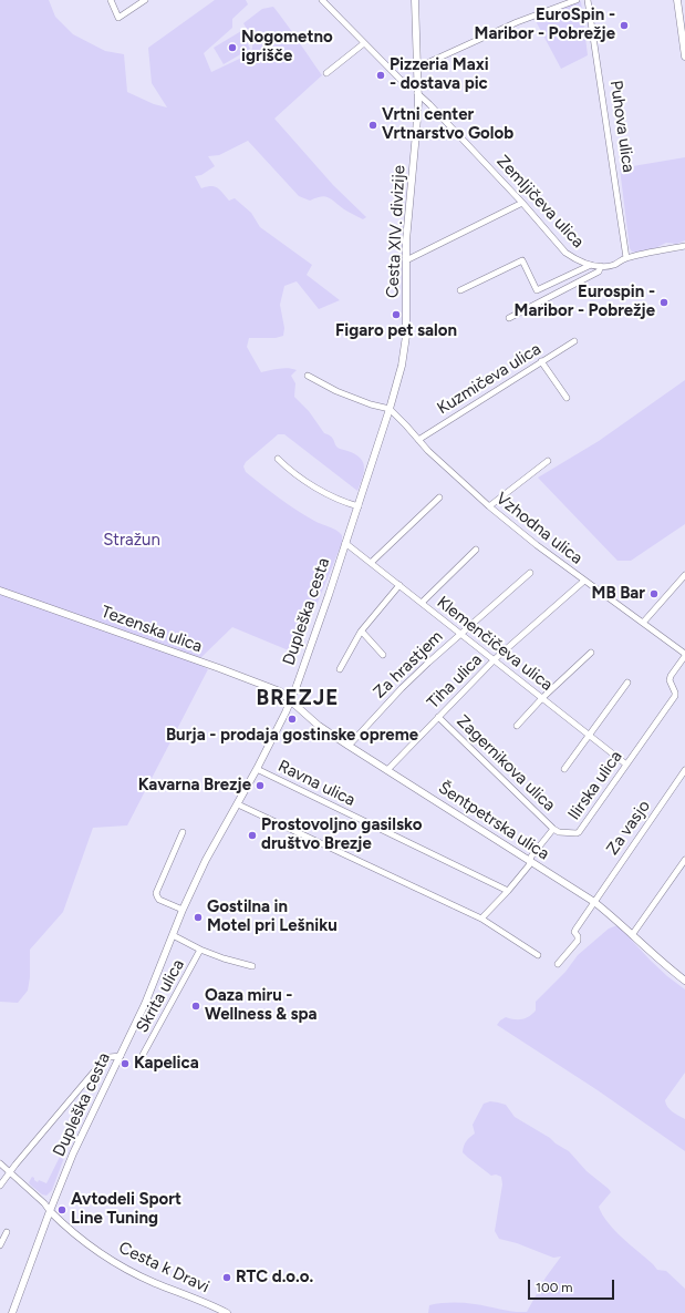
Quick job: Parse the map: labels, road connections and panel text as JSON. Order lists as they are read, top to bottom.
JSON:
{
  "streets": {
    "street": [
      "Puhova ulica",
      "Zemljičeva ulica",
      "Cesta XIV. divizije",
      "Kuzmičeva ulica",
      "Vzhodna ulica",
      "Dupleška cesta",
      "Tezenska ulica",
      "Klemenčičeva ulica",
      "Za hrastjem",
      "Tiha ulica",
      "Zagernikova ulica",
      "Ravna ulica",
      "Ilirska ulica",
      "Šentpetrska ulica",
      "Za vasjo",
      "Skrita ulica",
      "Cesta k Dravi"
    ]
  },
  "crossings": [
    ["Puhova ulica", "Zemljičeva ulica"],
    ["Zemljičeva ulica", "Cesta XIV. divizije"],
    ["Cesta XIV. divizije", "Vzhodna ulica"],
    ["Cesta XIV. divizije", "Dupleška cesta"],
    ["Kuzmičeva ulica", "Vzhodna ulica"],
    ["Vzhodna ulica", "Dupleška cesta"],
    ["Vzhodna ulica", "Tiha ulica"],
    ["Vzhodna ulica", "Ilirska ulica"],
    ["Dupleška cesta", "Tezenska ulica"],
    ["Dupleška cesta", "Klemenčičeva ulica"],
    ["Dupleška cesta", "Ravna ulica"],
    ["Dupleška cesta", "Šentpetrska ulica"],
    ["Dupleška cesta", "Cesta k Dravi"],
    ["Tezenska ulica", "Šentpetrska ulica"],
    ["Klemenčičeva ulica", "Za hrastjem"],
    ["Klemenčičeva ulica", "Tiha ulica"],
    ["Klemenčičeva ulica", "Ilirska ulica"],
    ["Za hrastjem", "Šentpetrska ulica"],
    ["Tiha ulica", "Zagernikova ulica"],
    ["Tiha ulica", "Šentpetrska ulica"],
    ["Zagernikova ulica", "Ilirska ulica"],
    ["Ravna ulica", "Ilirska ulica"],
    ["Ilirska ulica", "Šentpetrska ulica"],
    ["Šentpetrska ulica", "Za vasjo"]
  ],
  "districts": ["BREZJE"],
  "parks": ["Stražun"],
  "places": [
    "EuroSpin - Maribor - Pobrežje",
    "Nogometno igrišče",
    "Pizzeria Maxi - dostava pic",
    "Vrtni center Vrtnarstvo Golob",
    "Eurospin - Maribor - Pobrežje",
    "Figaro pet salon",
    "MB Bar",
    "Burja - prodaja gostinske opreme",
    "Kavarna Brezje",
    "Prostovoljno gasilsko društvo Brezje",
    "Gostilna in Motel pri Lešniku",
    "Oaza miru - Wellness & spa",
    "Kapelica",
    "Avtodeli Sport Line Tuning",
    "RTC d.o.o."
  ],
  "scale_bar": "100 m"
}
